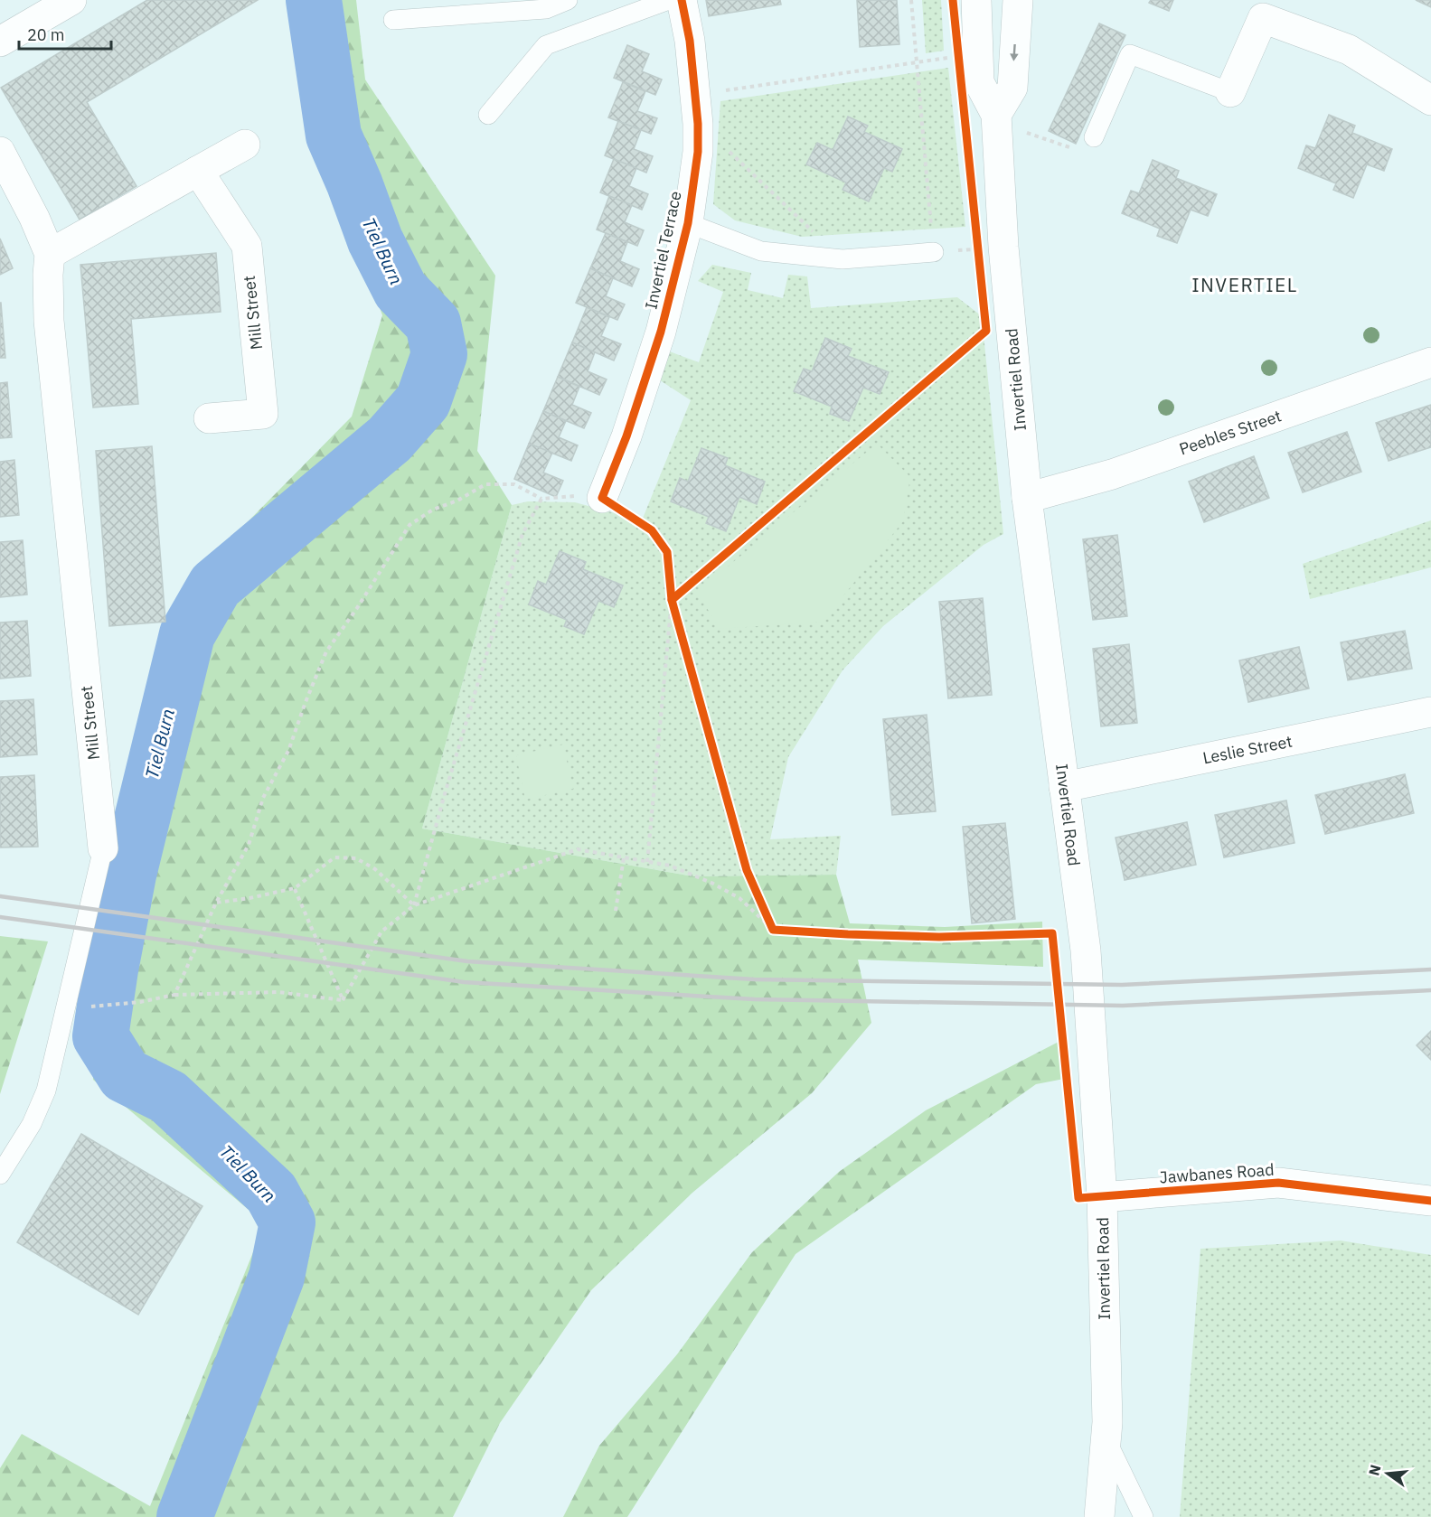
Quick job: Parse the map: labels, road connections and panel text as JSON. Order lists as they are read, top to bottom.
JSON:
{
  "streets": {
    "street": [
      "Invertiel Terrace",
      "Mill Street",
      "Invertiel Road",
      "Peebles Street",
      "Leslie Street",
      "Jawbanes Road"
    ]
  },
  "crossings": [
    ["Invertiel Road", "Peebles Street"],
    ["Invertiel Road", "Leslie Street"],
    ["Invertiel Road", "Jawbanes Road"]
  ],
  "districts": ["INVERTIEL"],
  "water": ["Tiel Burn"],
  "scale_bar": "20 m",
  "north": "left"
}
